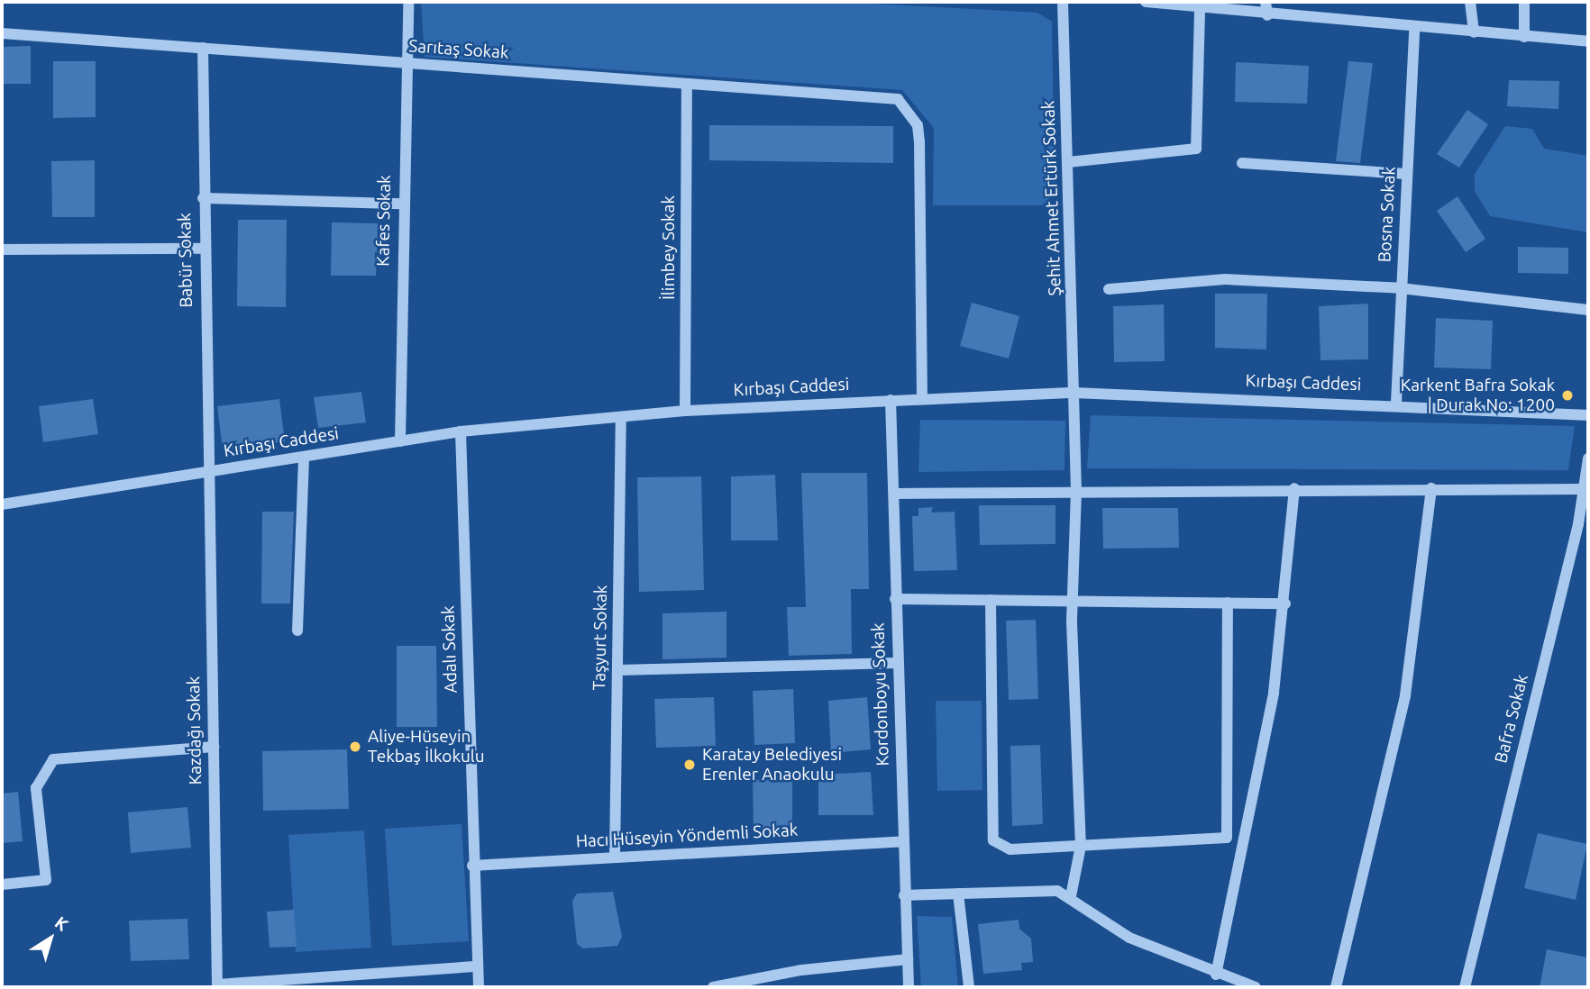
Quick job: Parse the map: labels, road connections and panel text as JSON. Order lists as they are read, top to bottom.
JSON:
{
  "streets": {
    "street": [
      "Sarıtaş Sokak",
      "Şehit Ahmet Ertürk Sokak",
      "Bosna Sokak",
      "Kafes Sokak",
      "İlimbey Sokak",
      "Babür Sokak",
      "Kırbaşı Caddesi",
      "Taşyurt Sokak",
      "Adalı Sokak",
      "Kordonboyu Sokak",
      "Bafra Sokak",
      "Kazdağı Sokak",
      "Hacı Hüseyin Yöndemli Sokak"
    ]
  },
  "crossings": [
    ["Sarıtaş Sokak", "Kafes Sokak"],
    ["Sarıtaş Sokak", "İlimbey Sokak"],
    ["Sarıtaş Sokak", "Babür Sokak"],
    ["Sarıtaş Sokak", "Kırbaşı Caddesi"],
    ["Şehit Ahmet Ertürk Sokak", "Kırbaşı Caddesi"],
    ["Bosna Sokak", "Kırbaşı Caddesi"],
    ["Kafes Sokak", "Kırbaşı Caddesi"],
    ["İlimbey Sokak", "Kırbaşı Caddesi"],
    ["Babür Sokak", "Kırbaşı Caddesi"],
    ["Babür Sokak", "Kazdağı Sokak"],
    ["Kırbaşı Caddesi", "Taşyurt Sokak"],
    ["Kırbaşı Caddesi", "Adalı Sokak"],
    ["Kırbaşı Caddesi", "Kordonboyu Sokak"],
    ["Kırbaşı Caddesi", "Kazdağı Sokak"],
    ["Taşyurt Sokak", "Hacı Hüseyin Yöndemli Sokak"],
    ["Adalı Sokak", "Hacı Hüseyin Yöndemli Sokak"],
    ["Kordonboyu Sokak", "Hacı Hüseyin Yöndemli Sokak"]
  ],
  "places": ["Karkent Bafra Sokak | Durak No: 1200", "Aliye-Hüseyin Tekbaş İlkokulu", "Karatay Belediyesi Erenler Anaokulu"],
  "north": "top right"
}
